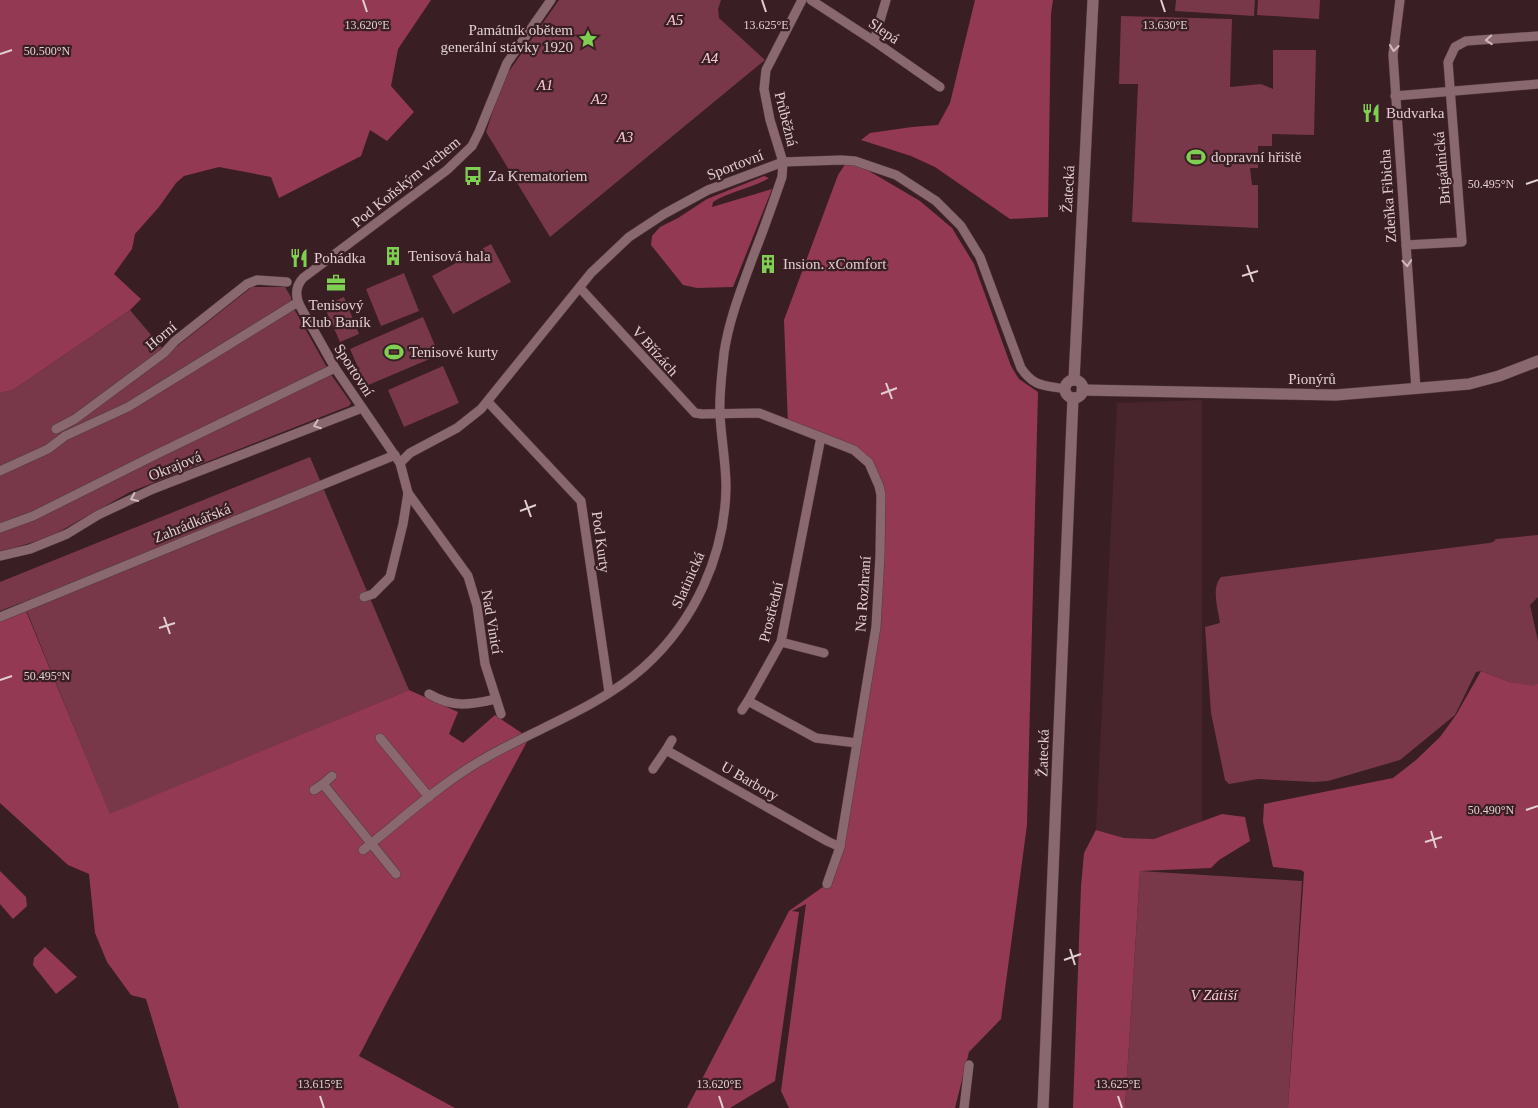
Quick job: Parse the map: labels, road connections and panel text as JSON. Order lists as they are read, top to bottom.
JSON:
{
  "streets": {
    "street": [
      "Slepá",
      "Průběžná",
      "Sportovní",
      "Brigádnická",
      "Pod Koňským vrchem",
      "Žatecká",
      "Zdeňka Fibicha",
      "Horní",
      "V Břízách",
      "Pionýrů",
      "Okrajová",
      "Zahrádkářská",
      "Pod Kurty",
      "Slatinická",
      "Na Rozhraní",
      "Prostřední",
      "Nad Vinicí",
      "U Barbory"
    ]
  },
  "crossings": [
    ["Průběžná", "Sportovní"],
    ["Průběžná", "Slatinická"],
    ["Sportovní", "Pod Koňským vrchem"],
    ["Sportovní", "Žatecká"],
    ["Sportovní", "V Břízách"],
    ["Sportovní", "Pionýrů"],
    ["Sportovní", "Okrajová"],
    ["Sportovní", "Zahrádkářská"],
    ["Sportovní", "Pod Kurty"],
    ["Sportovní", "Slatinická"],
    ["Sportovní", "Nad Vinicí"],
    ["Brigádnická", "Zdeňka Fibicha"],
    ["Žatecká", "Pionýrů"],
    ["Zdeňka Fibicha", "Pionýrů"],
    ["V Břízách", "Slatinická"],
    ["V Břízách", "Na Rozhraní"],
    ["Pod Kurty", "Slatinická"],
    ["Slatinická", "Na Rozhraní"],
    ["Na Rozhraní", "Prostřední"],
    ["Na Rozhraní", "U Barbory"]
  ],
  "one_way": ["Zdeňka Fibicha"],
  "parks": [
    "A5",
    "A4",
    "A1",
    "A2",
    "A3",
    "V Zátiší"
  ],
  "places": {
    "place": ["Památník obětem generální stávky 1920"],
    "restaurant": ["Budvarka", "Pohádka"],
    "sports": ["dopravní hřiště", "Tenisové kurty"],
    "bus stop": ["Za Krematoriem"],
    "building": ["Tenisová hala", "Insion. xComfort"],
    "office": ["Tenisový Klub Baník"]
  },
  "coordinates": [
    "13.620°E",
    "13.625°E",
    "13.630°E",
    "50.500°N",
    "50.495°N",
    "50.490°N",
    "13.615°E"
  ]
}
